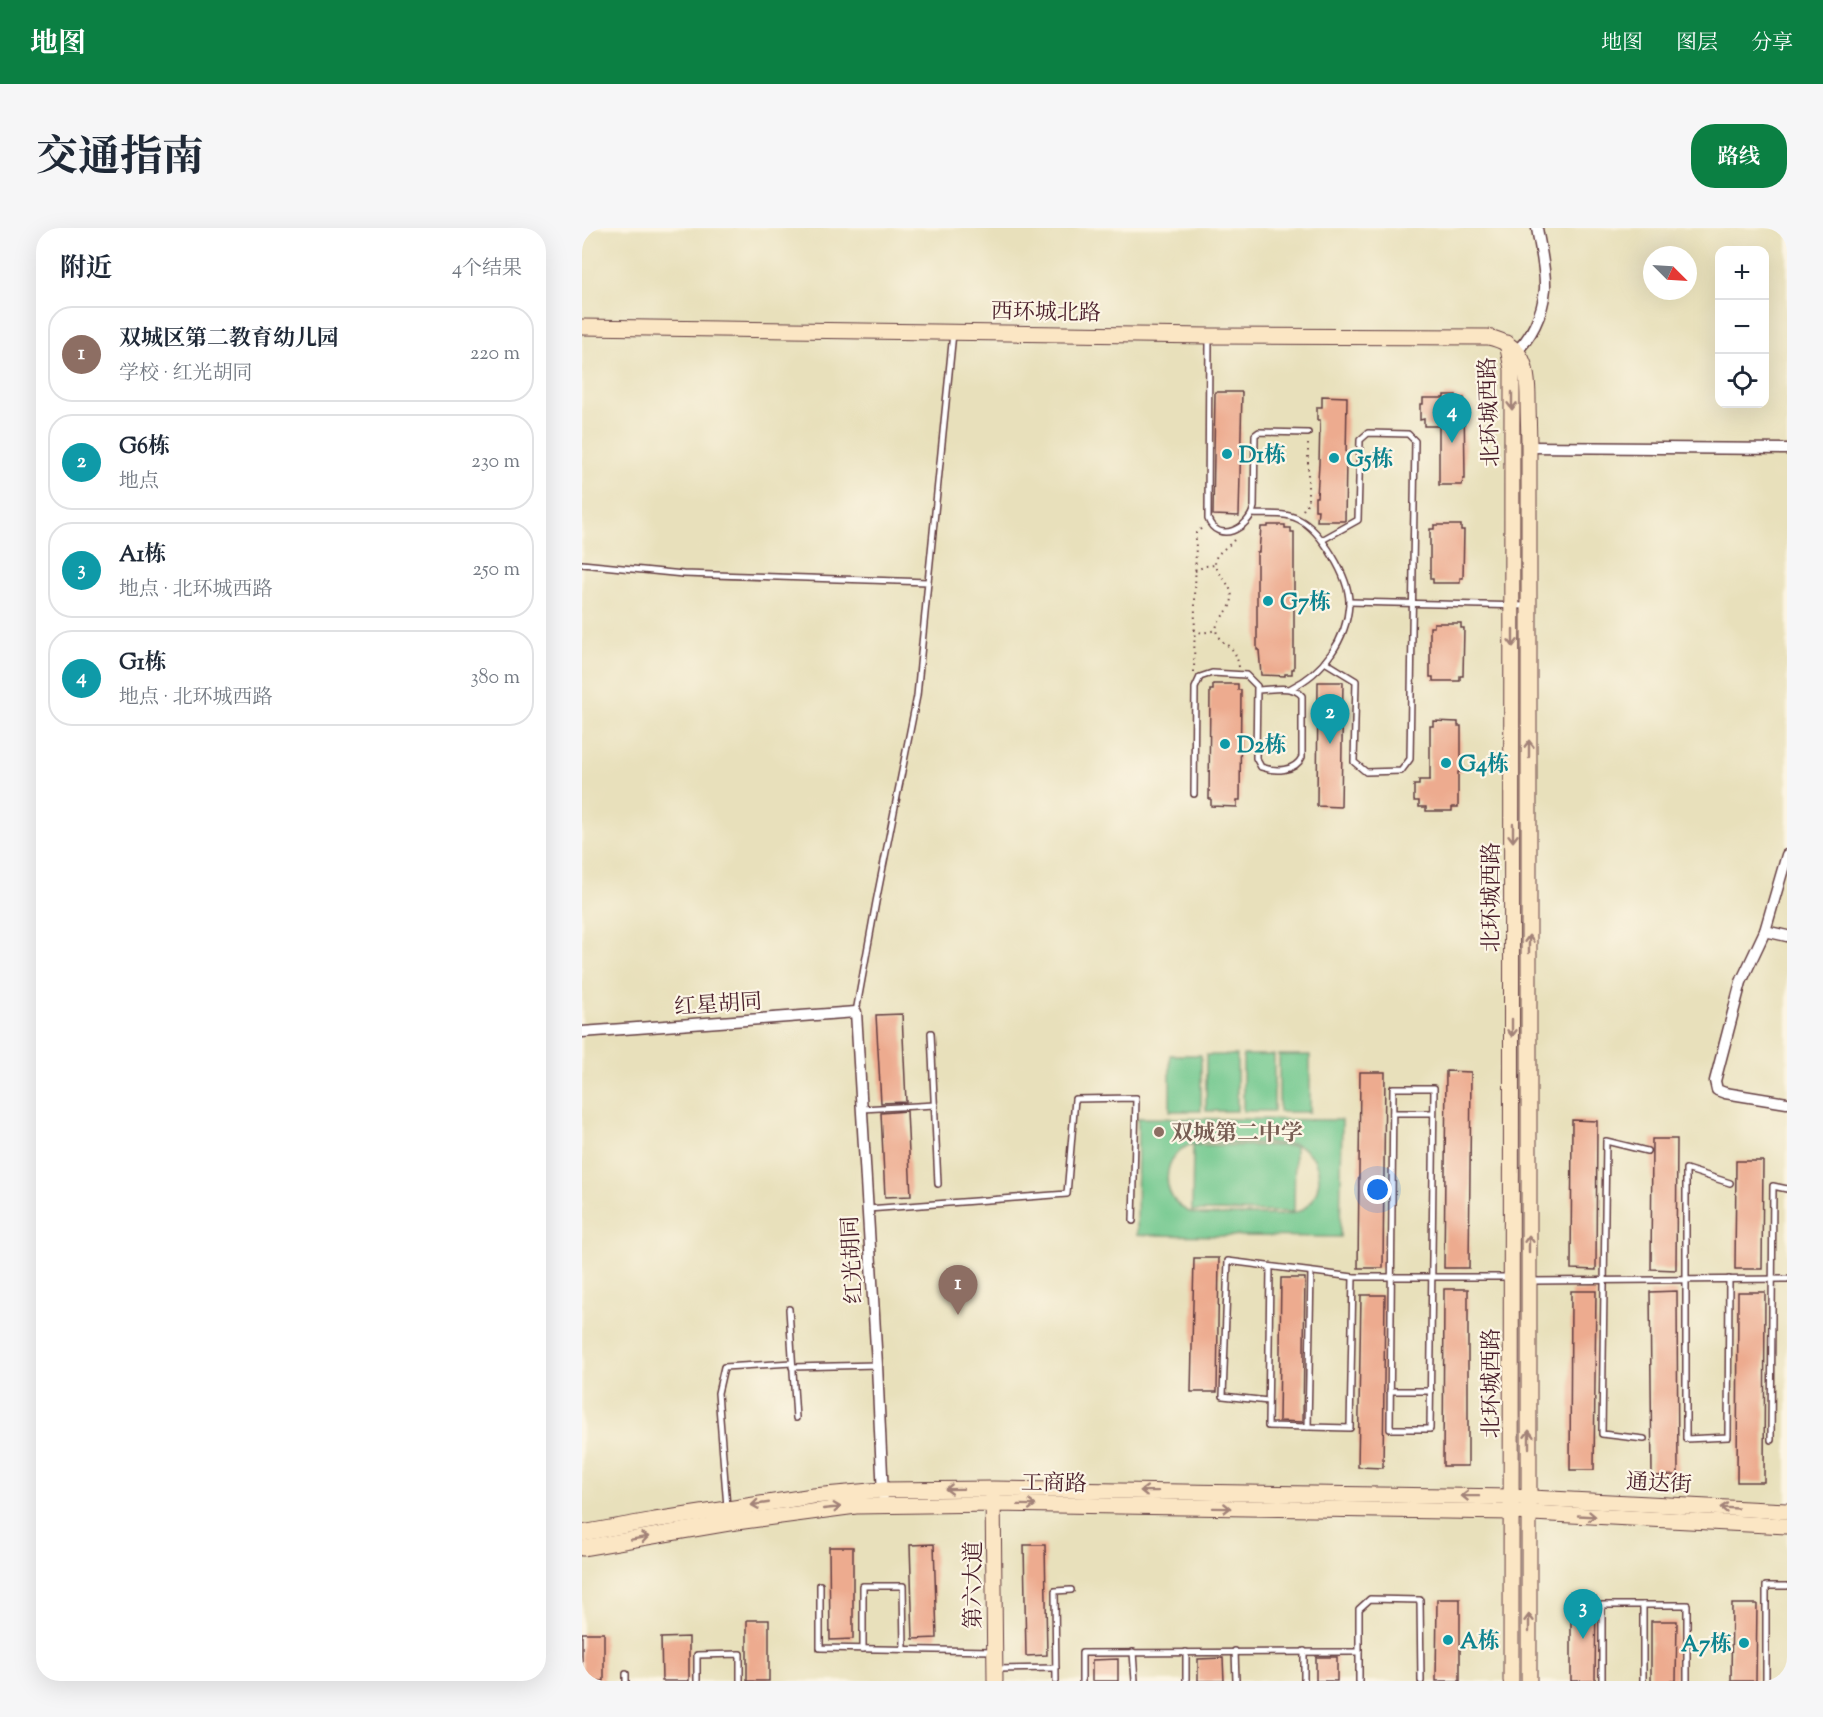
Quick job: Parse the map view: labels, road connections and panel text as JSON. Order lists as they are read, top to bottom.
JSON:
{
  "streets": {
    "main road": [
      "西环城北路",
      "北环城西路",
      "工商路",
      "通达街",
      "第六大道"
    ],
    "street": ["红星胡同", "红光胡同"]
  },
  "crossings": [
    ["西环城北路", "北环城西路"],
    ["北环城西路", "工商路"],
    ["北环城西路", "通达街"],
    ["红星胡同", "红光胡同"],
    ["红光胡同", "工商路"],
    ["工商路", "通达街"],
    ["工商路", "第六大道"]
  ],
  "places": [
    "D1栋",
    "G5栋",
    "G7栋",
    "D2栋",
    "G4栋",
    "双城第二中学",
    "A栋",
    "A7栋"
  ],
  "north": "bottom right",
  "page": {
    "header": "地图",
    "nav": ["地图", "图层", "分享"],
    "title": "交通指南",
    "buttons": "路线",
    "heading": ["附近", "4个结果"],
    "map_buttons": ["+", "−"],
    "list": [
      {
        "mark": "1",
        "name": "双城区第二教育幼儿园",
        "note": "学校 · 红光胡同",
        "value": "220 m"
      },
      {
        "mark": "2",
        "name": "G6栋",
        "note": "地点",
        "value": "230 m"
      },
      {
        "mark": "3",
        "name": "A1栋",
        "note": "地点 · 北环城西路",
        "value": "250 m"
      },
      {
        "mark": "4",
        "name": "G1栋",
        "note": "地点 · 北环城西路",
        "value": "380 m"
      }
    ],
    "pins": [
      "4",
      "2",
      "1",
      "3"
    ]
  }
}
